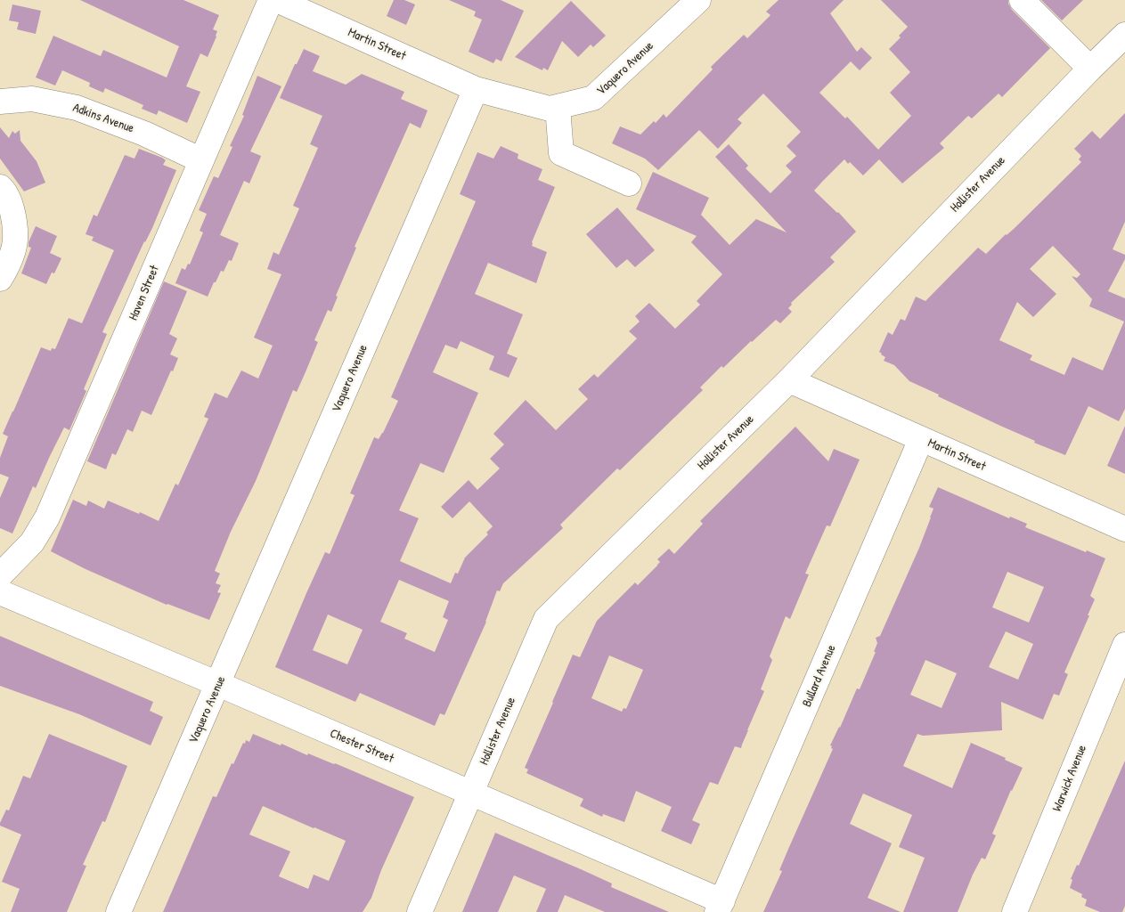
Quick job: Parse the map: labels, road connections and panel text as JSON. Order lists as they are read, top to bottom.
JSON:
{
  "streets": {
    "street": [
      "Martin Street",
      "Vaquero Avenue",
      "Adkins Avenue",
      "Hollister Avenue",
      "Haven Street",
      "Bullard Avenue",
      "Chester Street",
      "Warwick Avenue"
    ]
  },
  "crossings": [
    ["Martin Street", "Vaquero Avenue"],
    ["Martin Street", "Hollister Avenue"],
    ["Martin Street", "Bullard Avenue"],
    ["Vaquero Avenue", "Chester Street"],
    ["Adkins Avenue", "Haven Street"],
    ["Hollister Avenue", "Chester Street"],
    ["Bullard Avenue", "Chester Street"]
  ]
}
